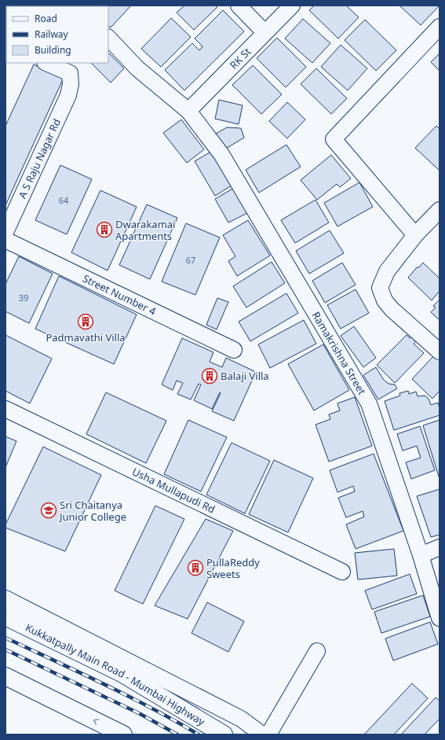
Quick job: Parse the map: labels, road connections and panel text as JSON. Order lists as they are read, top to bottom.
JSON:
{
  "streets": {
    "highway": ["Kukkatpally Main Road - Mumbai Highway"],
    "street": [
      "RK St",
      "A S Raju Nagar Rd",
      "Street Number 4",
      "Ramakrishna Street",
      "Usha Mullapudi Rd"
    ]
  },
  "crossings": [
    ["RK St", "Ramakrishna Street"]
  ],
  "places": {
    "building": [
      "Dwarakamai Apartments",
      "Padmavathi Villa",
      "Balaji Villa",
      "PullaReddy Sweets"
    ],
    "school or university": ["Sri Chaitanya Junior College"]
  },
  "house_numbers": ["64", "67", "39"],
  "legend": ["Road", "Railway", "Building"]
}
